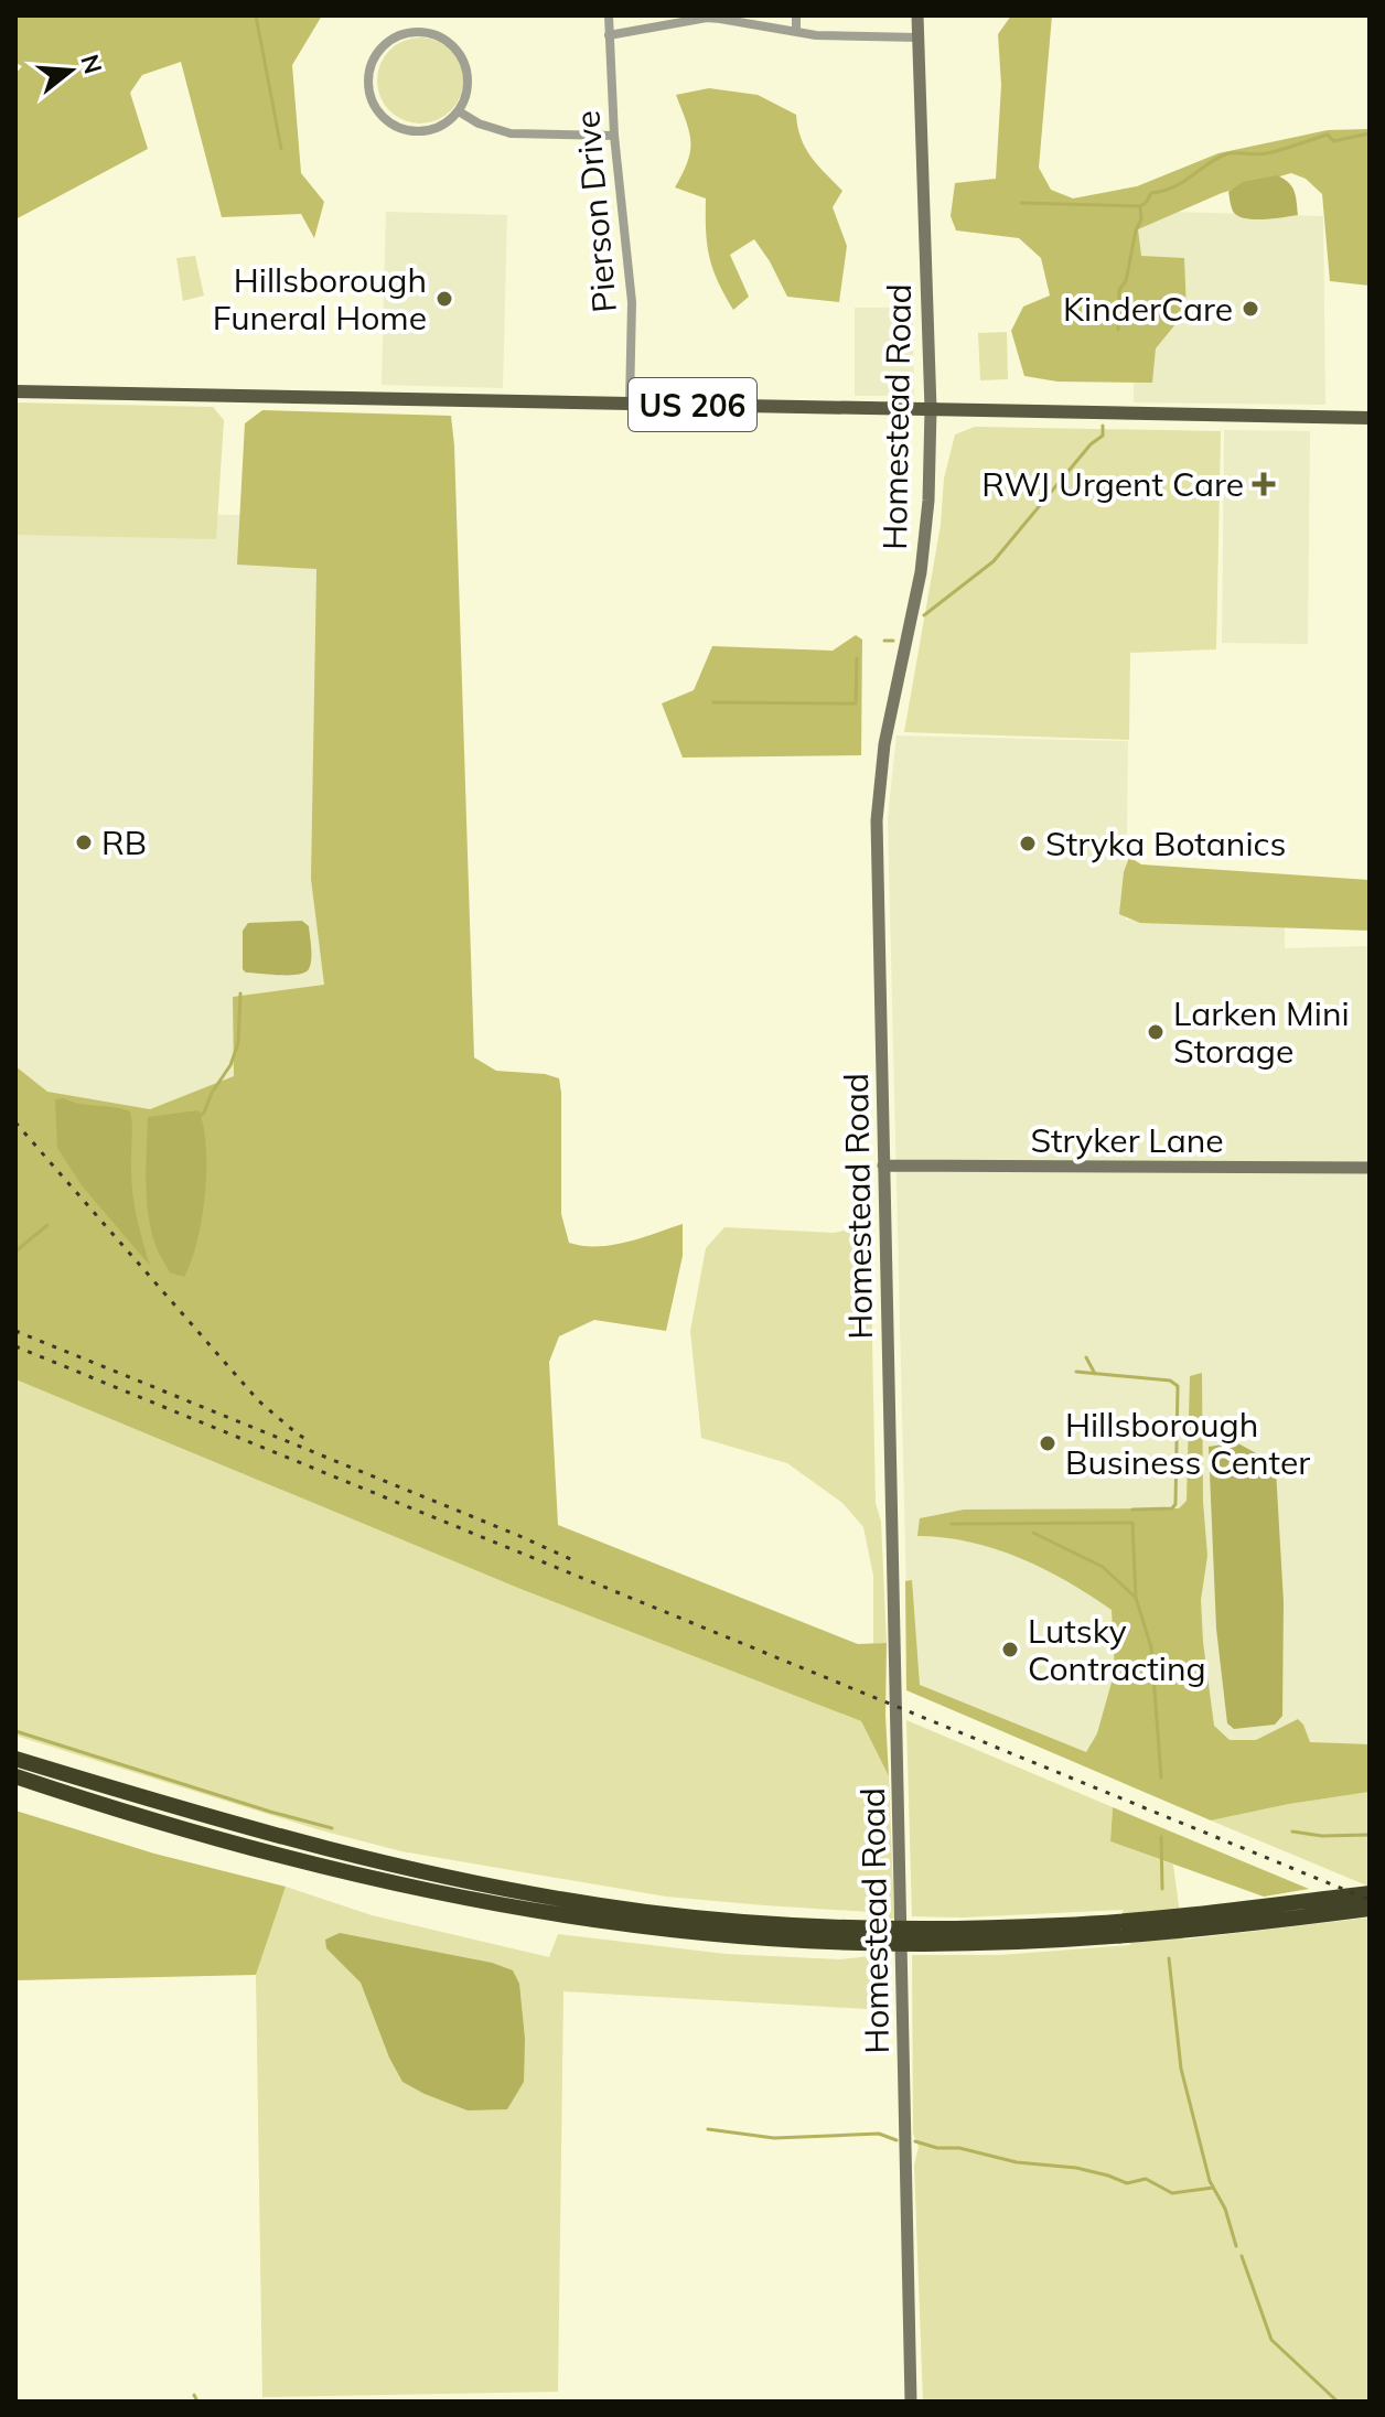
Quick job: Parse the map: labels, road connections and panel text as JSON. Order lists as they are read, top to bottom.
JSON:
{
  "streets": {
    "main road": ["US 206"],
    "street": ["Pierson Drive", "Homestead Road", "Stryker Lane"]
  },
  "crossings": [
    ["Pierson Drive", "US 206"],
    ["US 206", "Homestead Road"],
    ["Homestead Road", "Stryker Lane"]
  ],
  "places": {
    "other": [
      "Hillsborough Funeral Home",
      "KinderCare",
      "RB",
      "Stryka Botanics",
      "Larken Mini Storage",
      "Hillsborough Business Center",
      "Lutsky Contracting"
    ],
    "health": ["RWJ Urgent Care"]
  },
  "north": "right"
}
